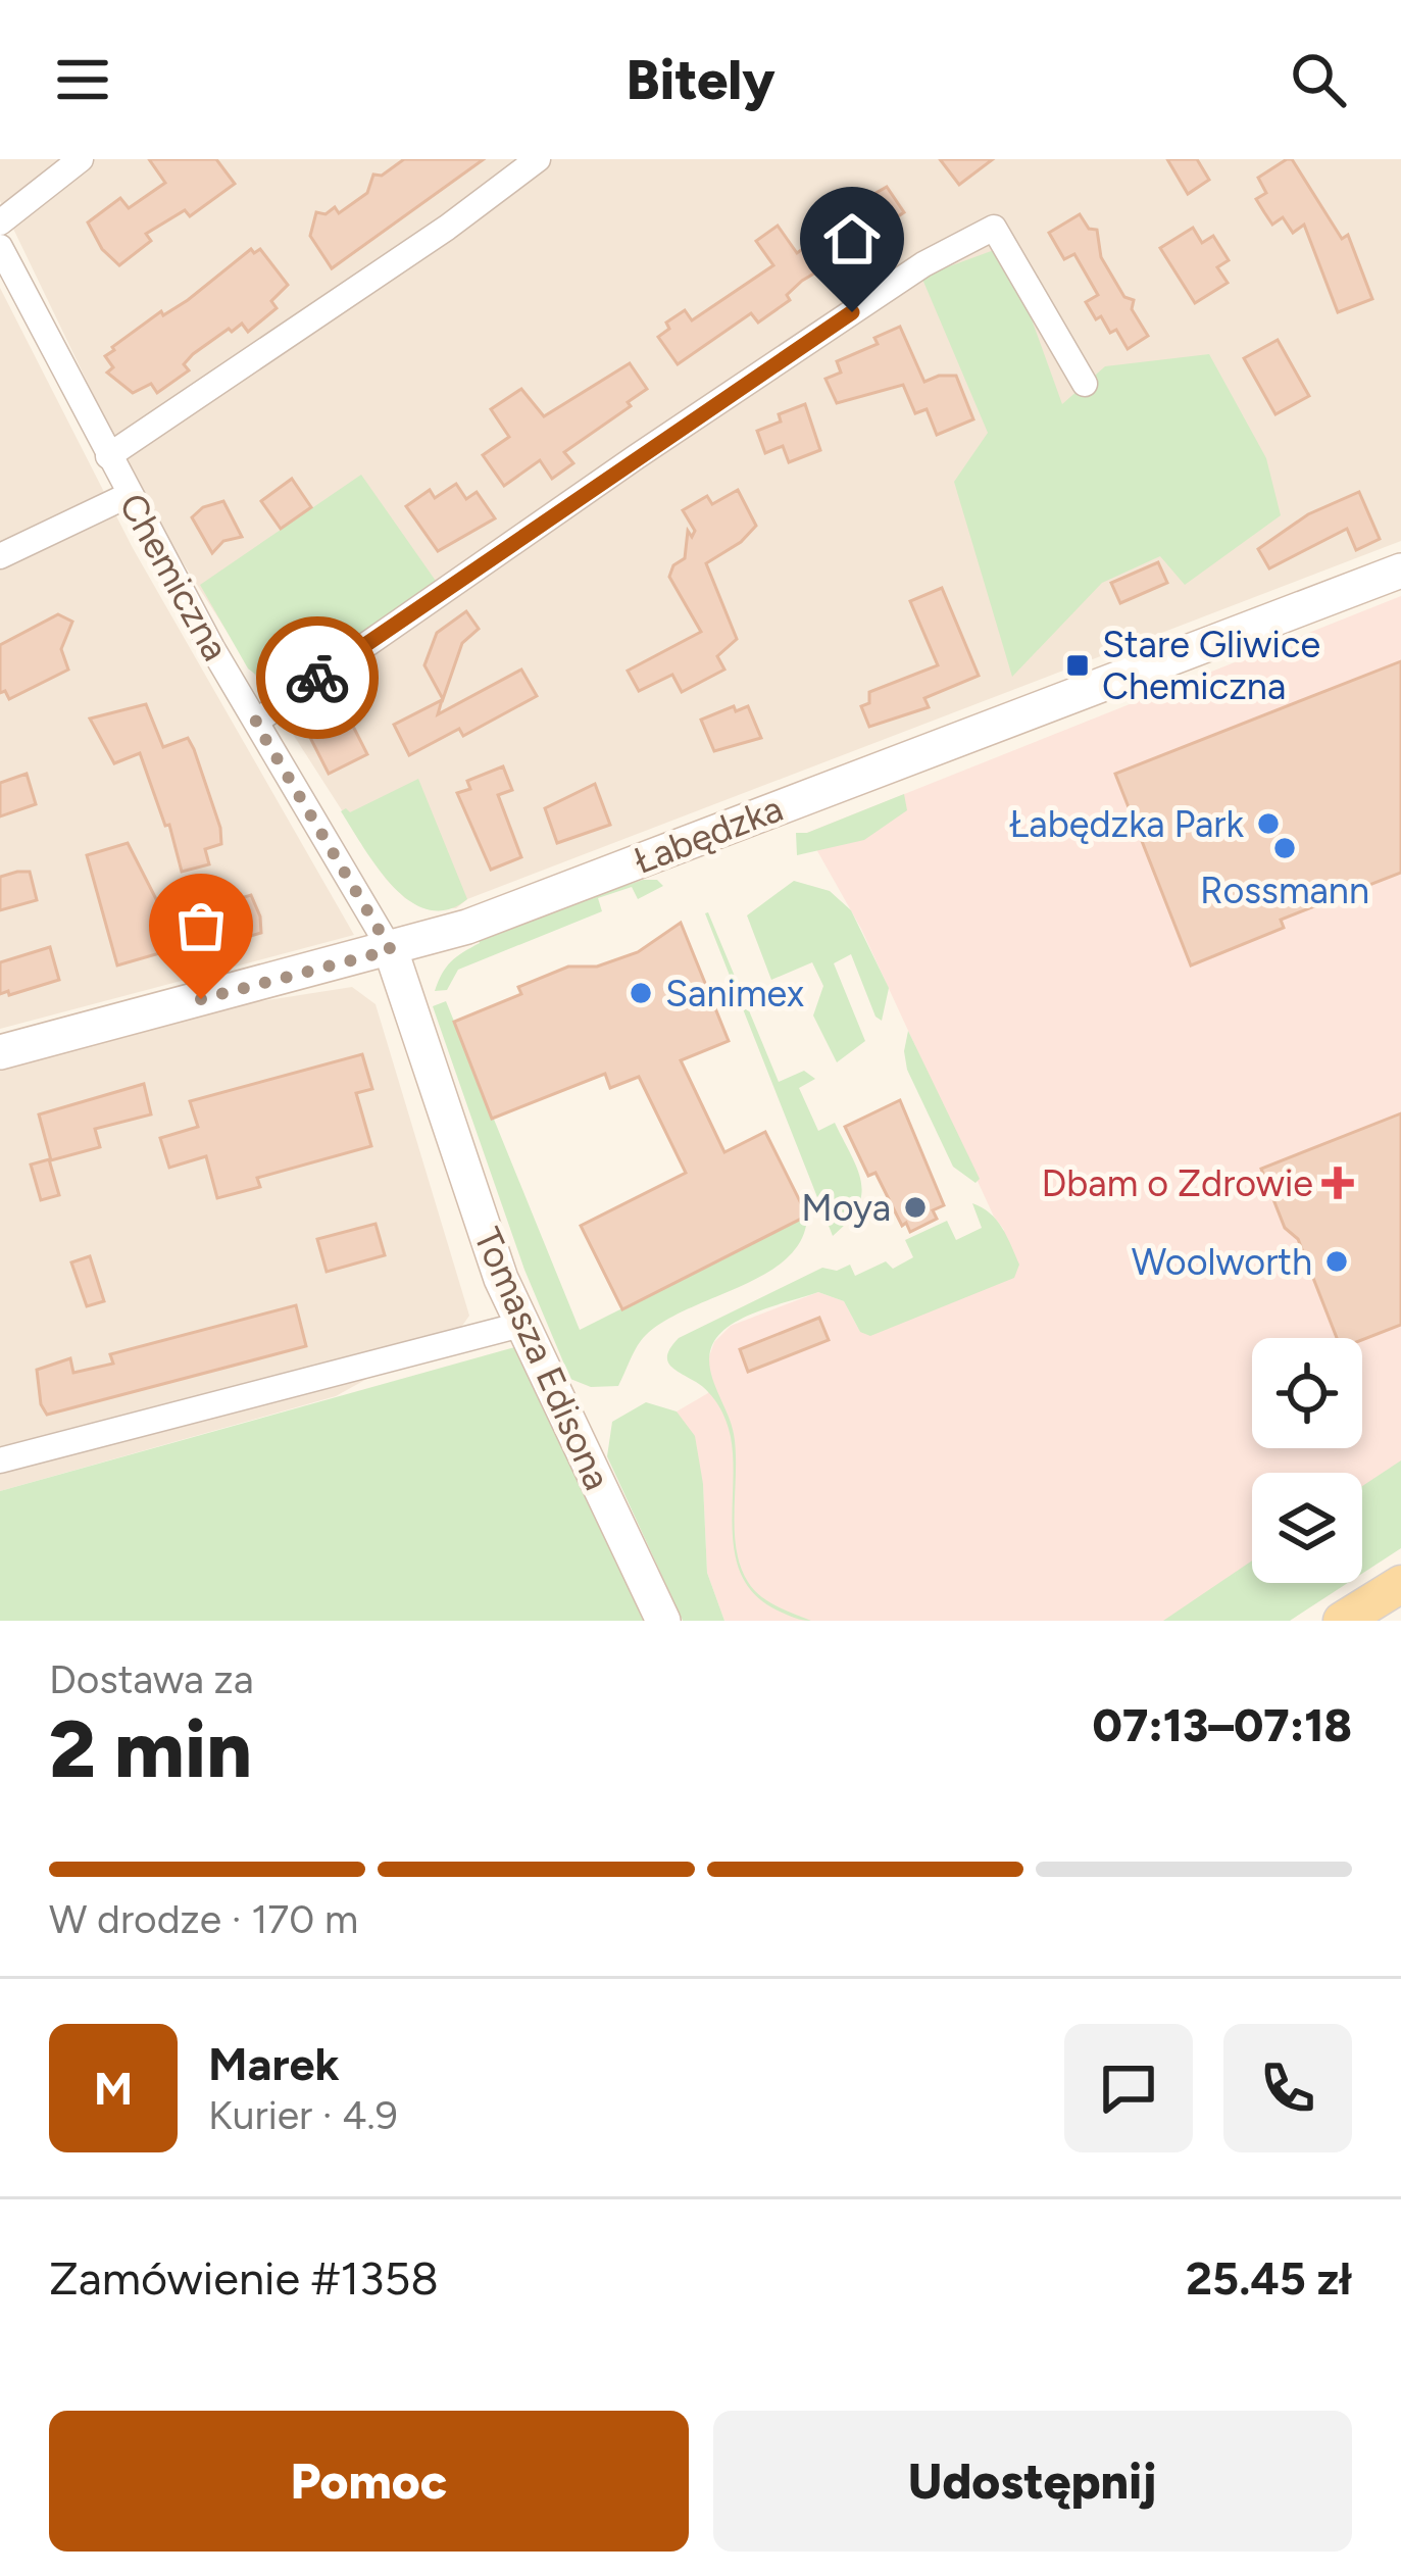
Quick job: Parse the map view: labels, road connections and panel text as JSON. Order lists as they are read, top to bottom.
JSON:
{
  "streets": {
    "street": ["Chemiczna", "Łabędzka", "Tomasza Edisona"]
  },
  "crossings": [
    ["Chemiczna", "Łabędzka"],
    ["Chemiczna", "Tomasza Edisona"],
    ["Łabędzka", "Tomasza Edisona"]
  ],
  "places": {
    "transit": ["Stare Gliwice Chemiczna"],
    "other": [
      "Łabędzka Park",
      "Rossmann",
      "Sanimex",
      "Moya",
      "Woolworth"
    ],
    "health": ["Dbam o Zdrowie"]
  },
  "page": {
    "header": "Bitely",
    "heading": ["2 min", "Dostawa za", "07:13–07:18"],
    "panel": [
      "Marek",
      "Kurier · 4.9",
      "Zamówienie #1358",
      "25.45 zł"
    ],
    "bar": "W drodze · 170 m",
    "round": "M",
    "buttons": ["Pomoc", "Udostępnij"]
  }
}
